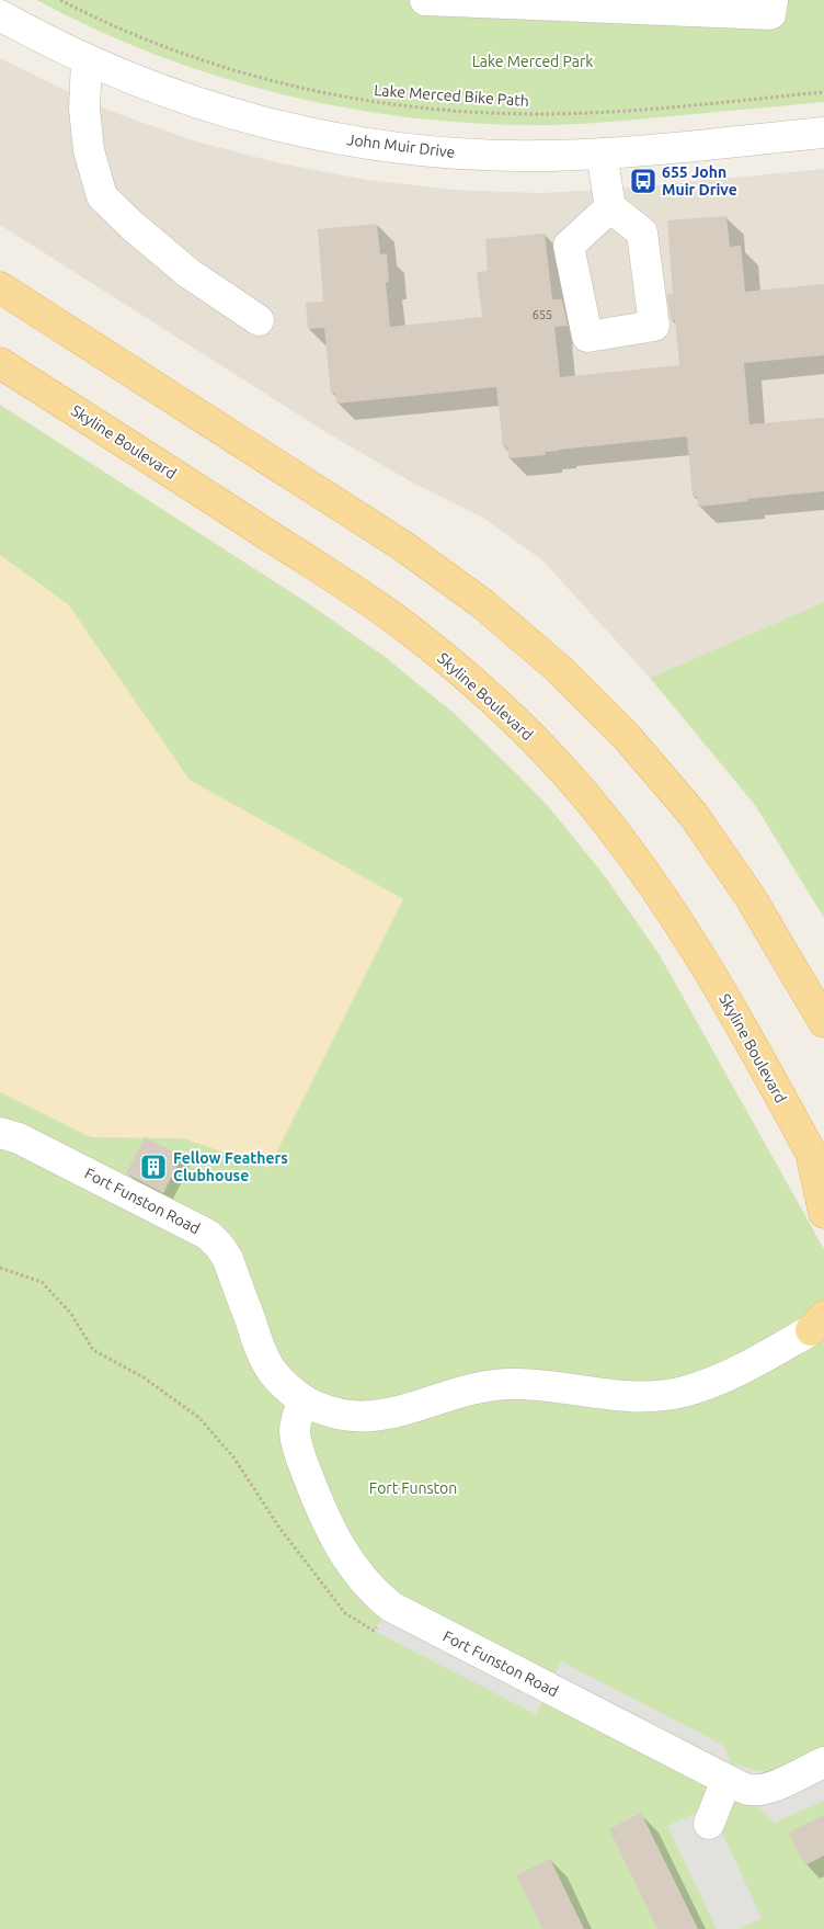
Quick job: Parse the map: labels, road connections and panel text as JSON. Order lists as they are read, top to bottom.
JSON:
{
  "streets": {
    "main road": ["Skyline Boulevard"],
    "street": ["John Muir Drive", "Fort Funston Road"],
    "path": ["Lake Merced Bike Path"]
  },
  "parks": ["Lake Merced Park", "Fort Funston"],
  "places": {
    "bus stop": ["655 John Muir Drive"],
    "building": ["Fellow Feathers Clubhouse"]
  },
  "house_numbers": ["655"]
}
